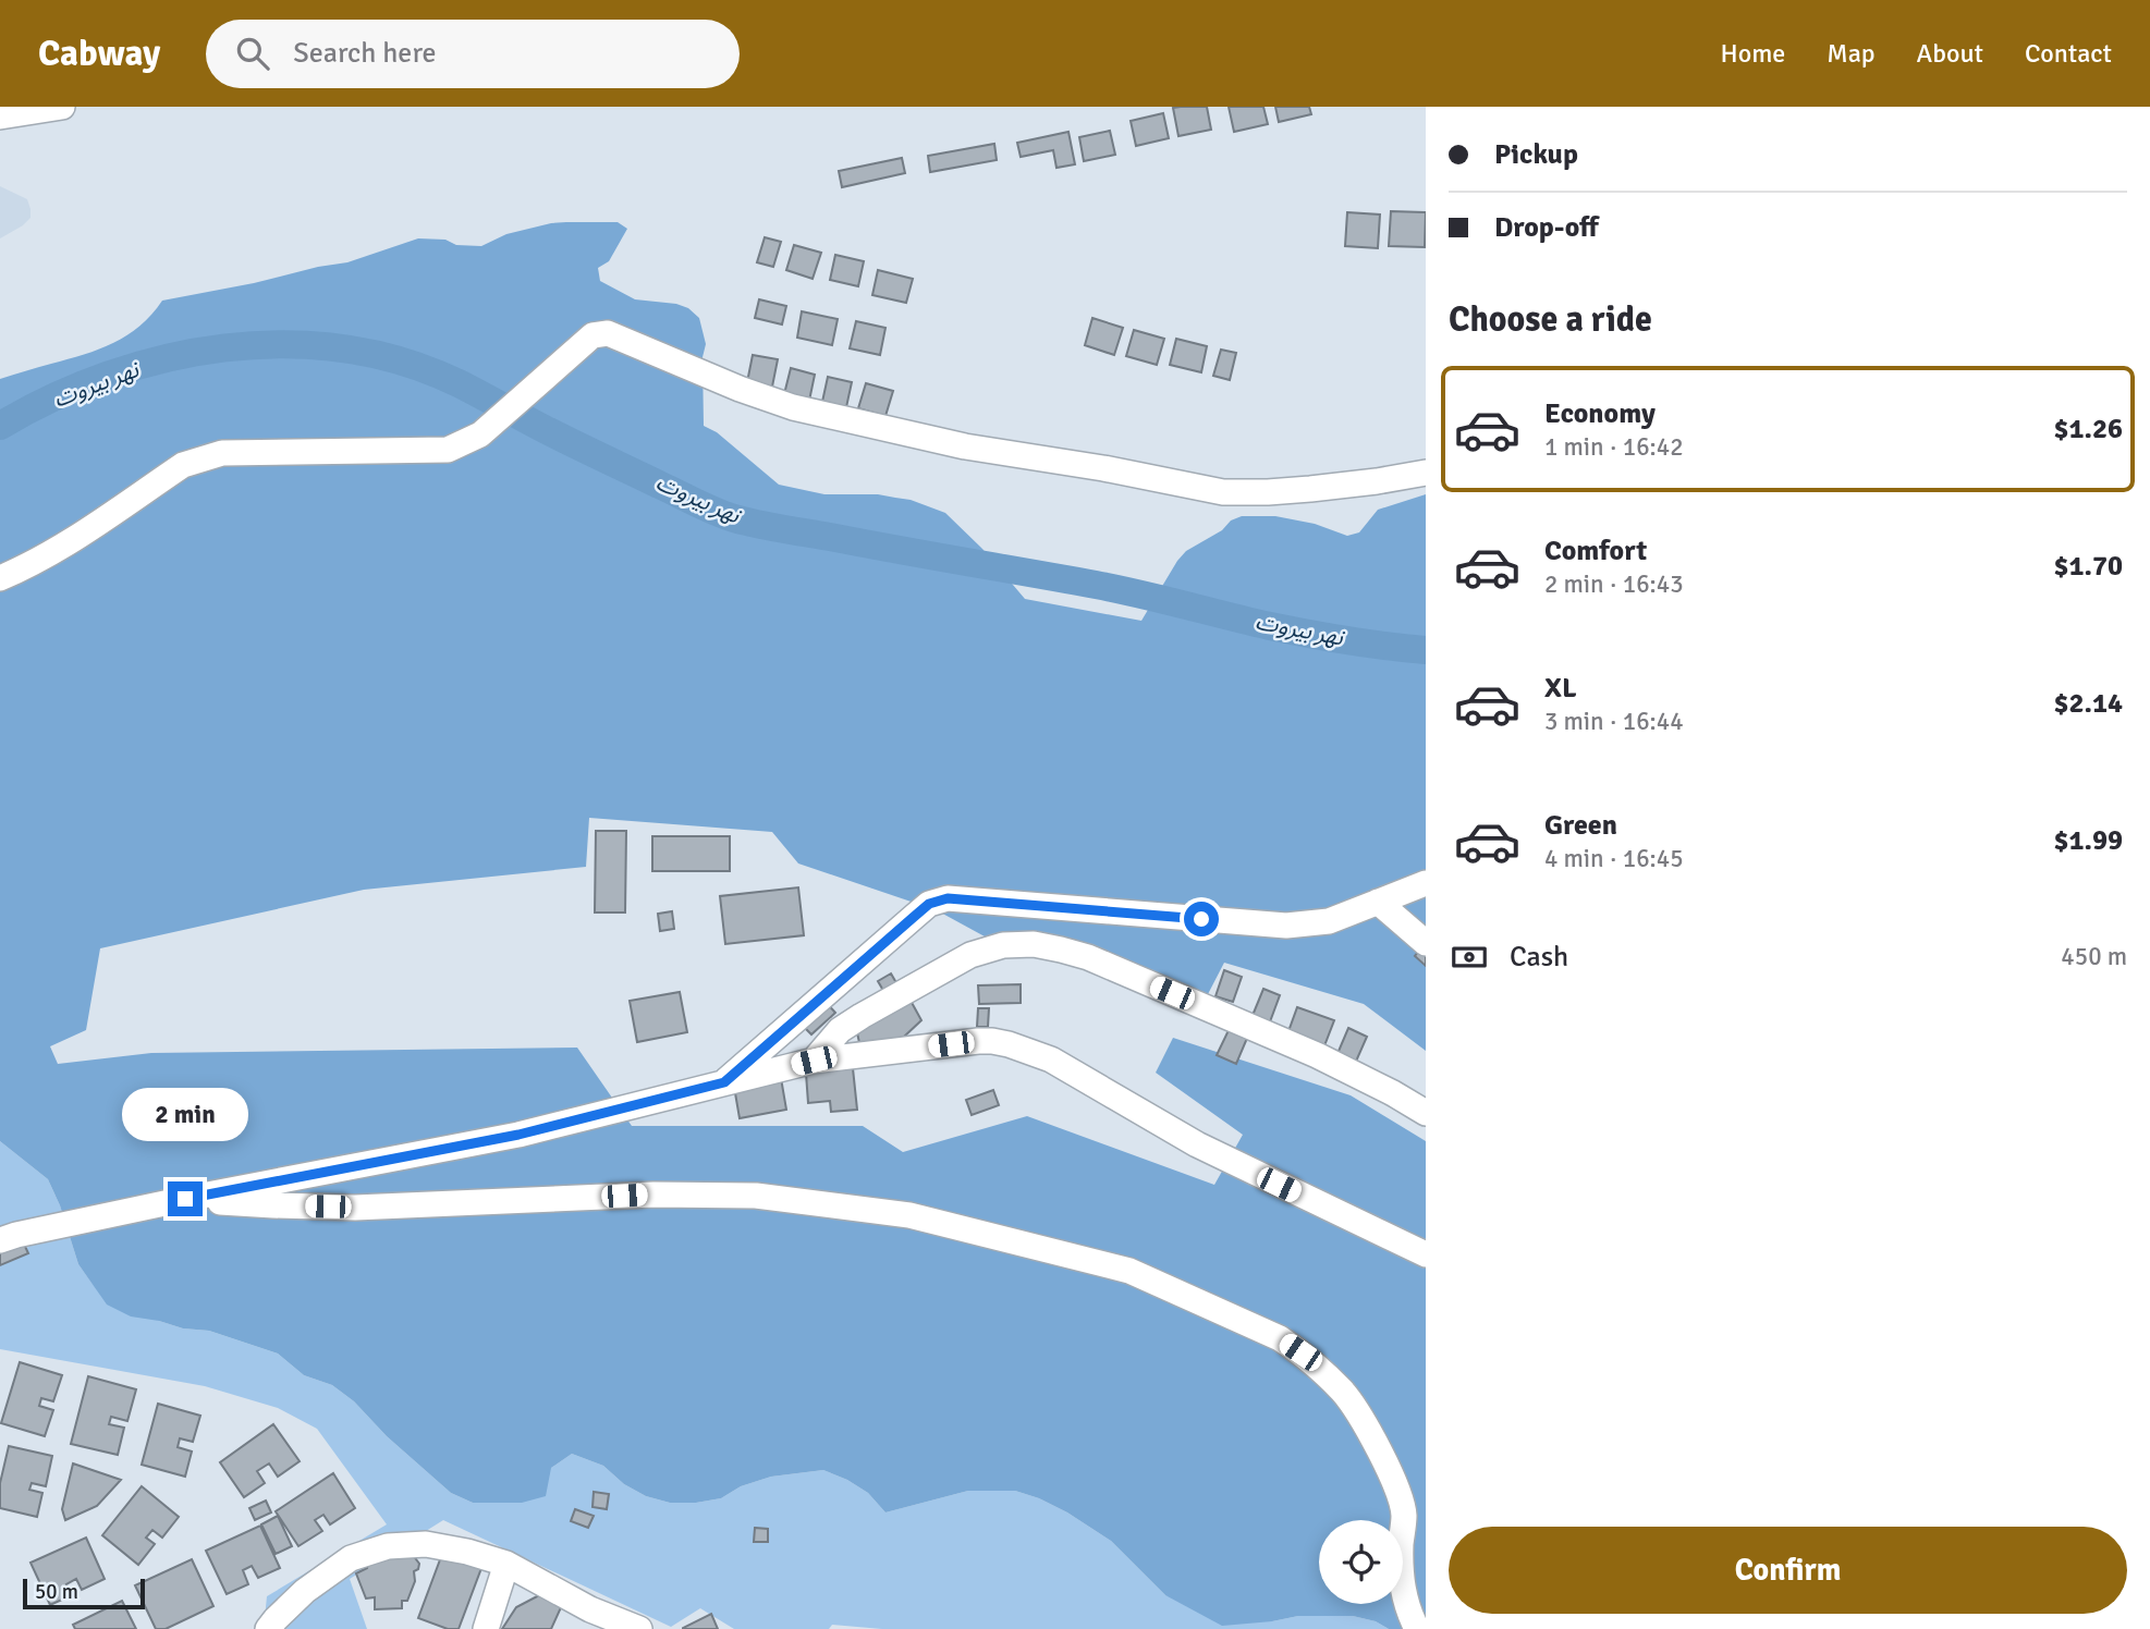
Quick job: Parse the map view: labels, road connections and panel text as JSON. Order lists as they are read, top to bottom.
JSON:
{
  "water": ["نهر بيروت"],
  "scale_bar": "50 m",
  "page": {
    "header": "Cabway",
    "search": "Search here",
    "nav": [
      "Home",
      "Map",
      "About",
      "Contact"
    ],
    "banner": ["Pickup", "Drop-off"],
    "heading": "Choose a ride",
    "list": [
      {
        "name": "Economy",
        "note": "1 min · 16:42",
        "value": "$1.26"
      },
      {
        "name": "Comfort",
        "note": "2 min · 16:43",
        "value": "$1.70"
      },
      {
        "name": "XL",
        "note": "3 min · 16:44",
        "value": "$2.14"
      },
      {
        "name": "Green",
        "note": "4 min · 16:45",
        "value": "$1.99"
      }
    ],
    "pay": ["Cash", "450 m"],
    "bubble": "2 min",
    "buttons": "Confirm",
    "scale": "50 m"
  }
}
